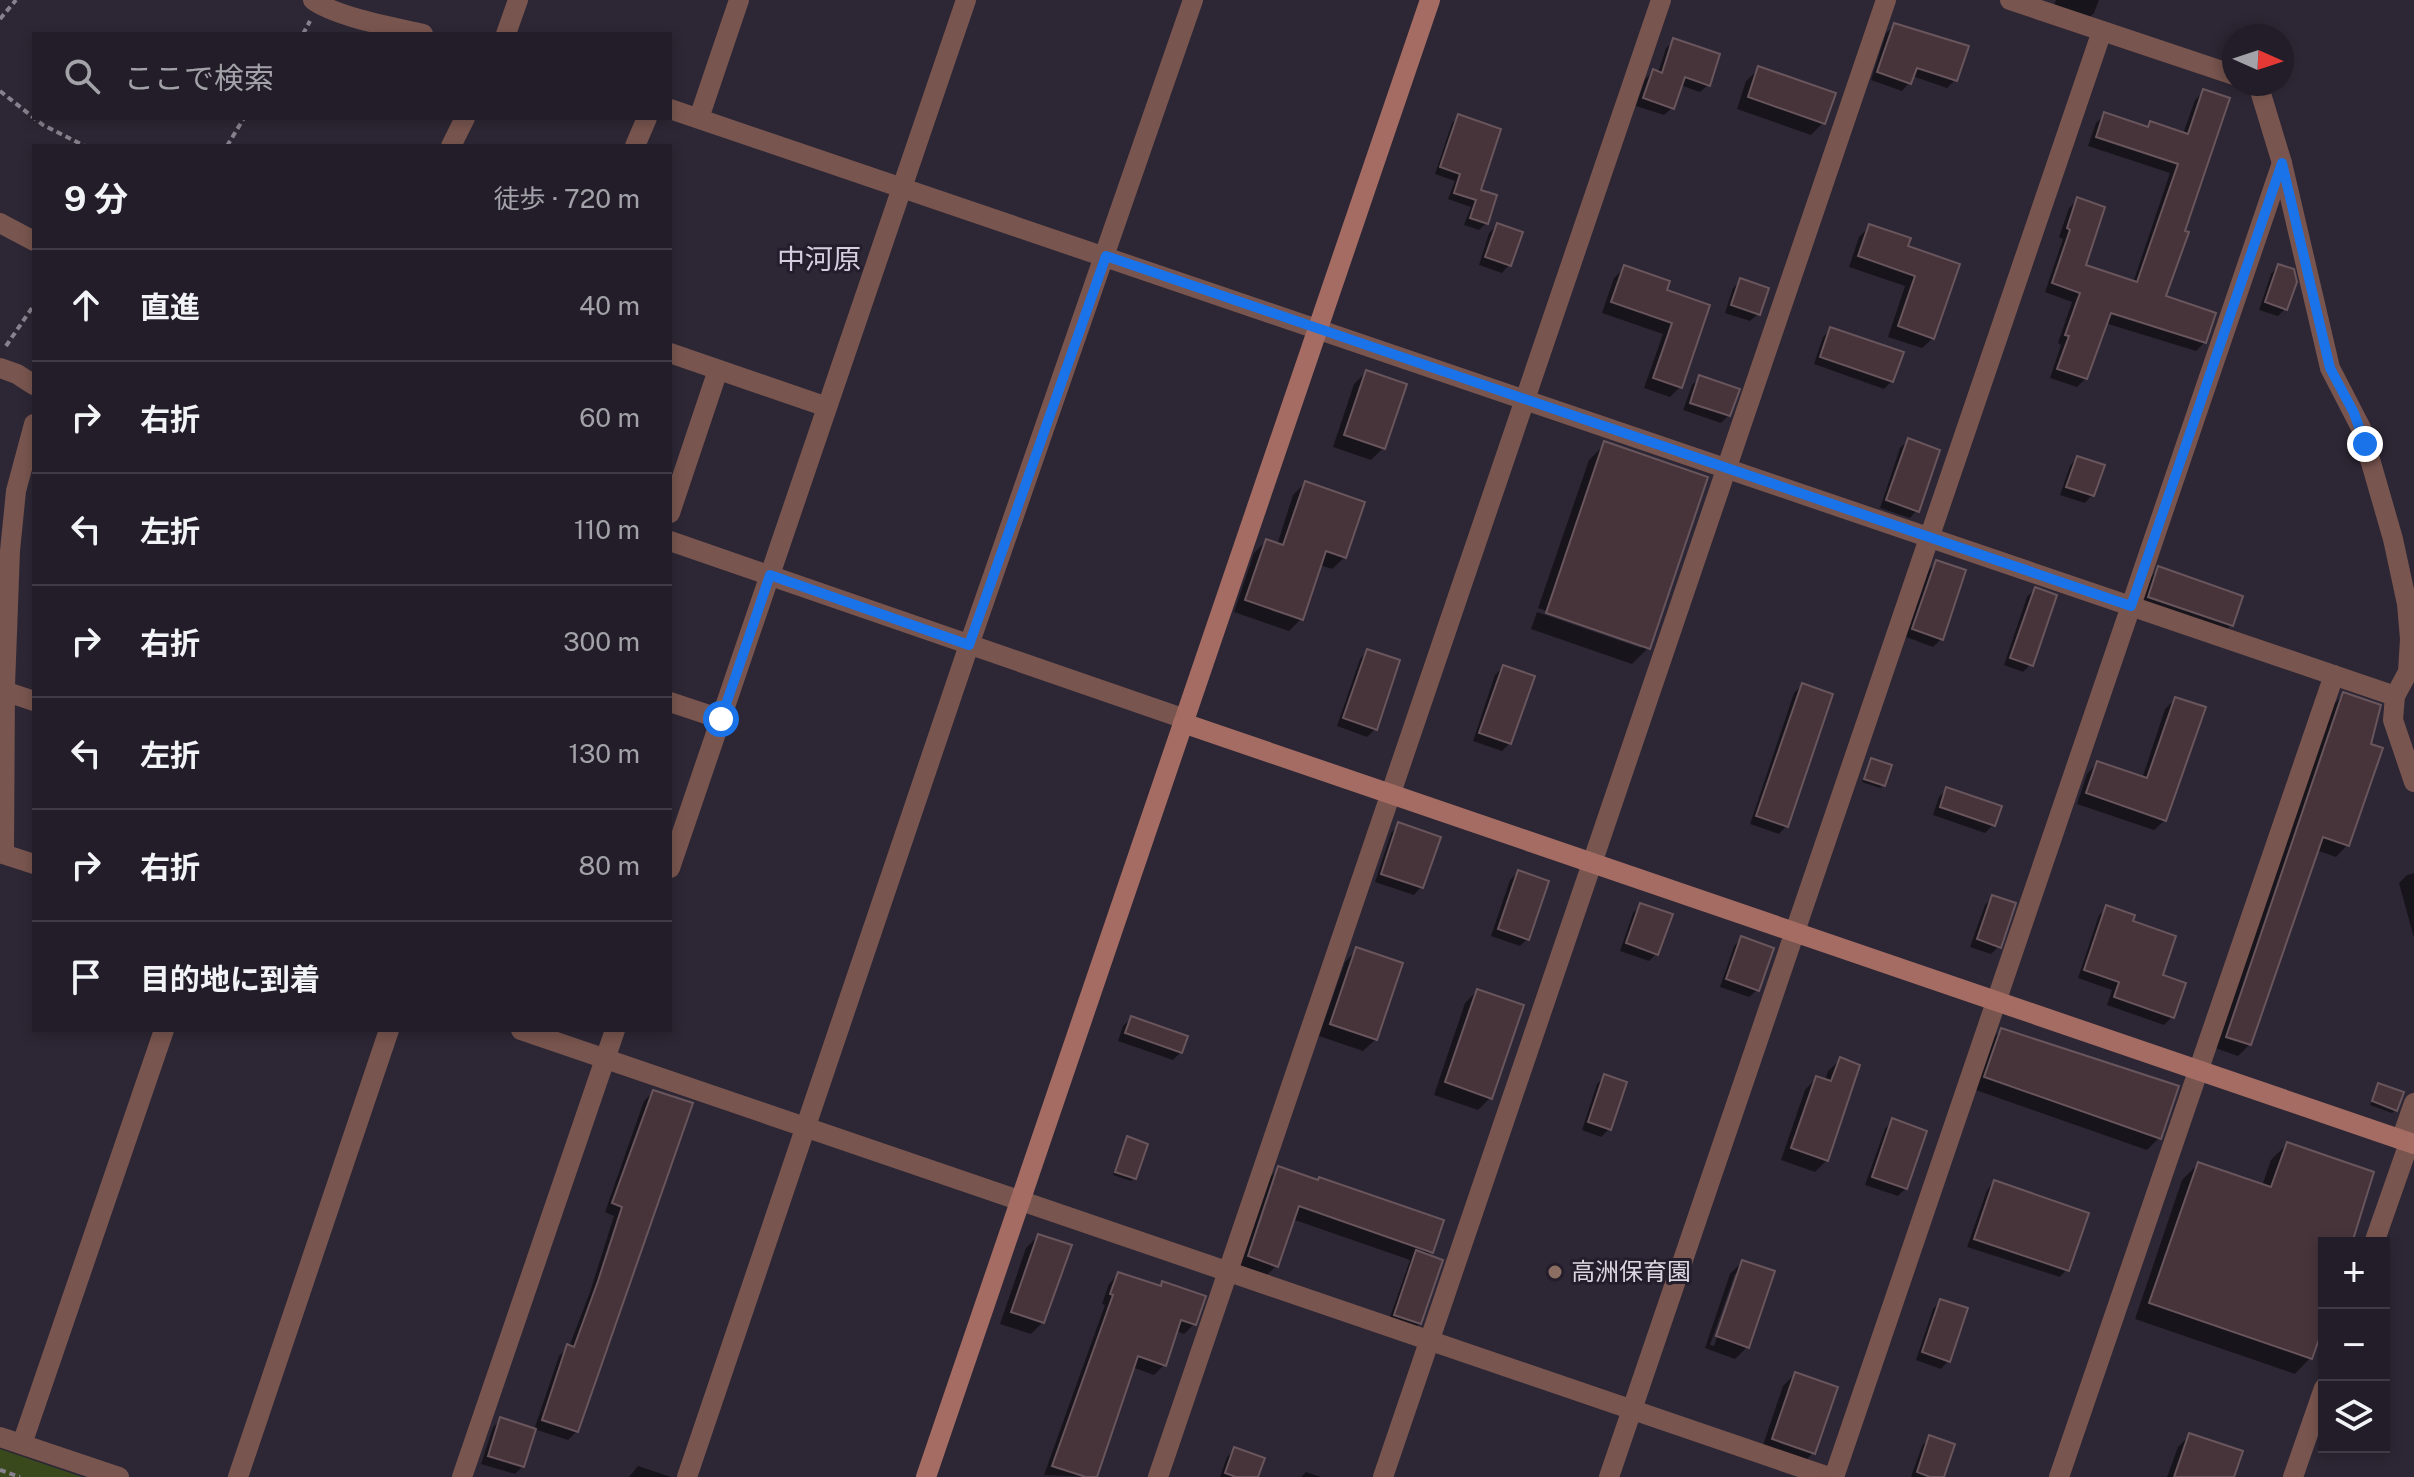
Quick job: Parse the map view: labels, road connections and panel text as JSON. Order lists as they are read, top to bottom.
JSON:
{
  "districts": ["中河原"],
  "places": ["高洲保育園"],
  "north": "right",
  "page": {
    "search": "ここで検索",
    "heading": ["9 分", "徒歩 · 720 m"],
    "list": [
      ["直進", "40 m"],
      ["右折", "60 m"],
      ["左折", "110 m"],
      ["右折", "300 m"],
      ["左折", "130 m"],
      ["右折", "80 m"],
      "目的地に到着"
    ],
    "map_buttons": ["+", "−"]
  }
}
